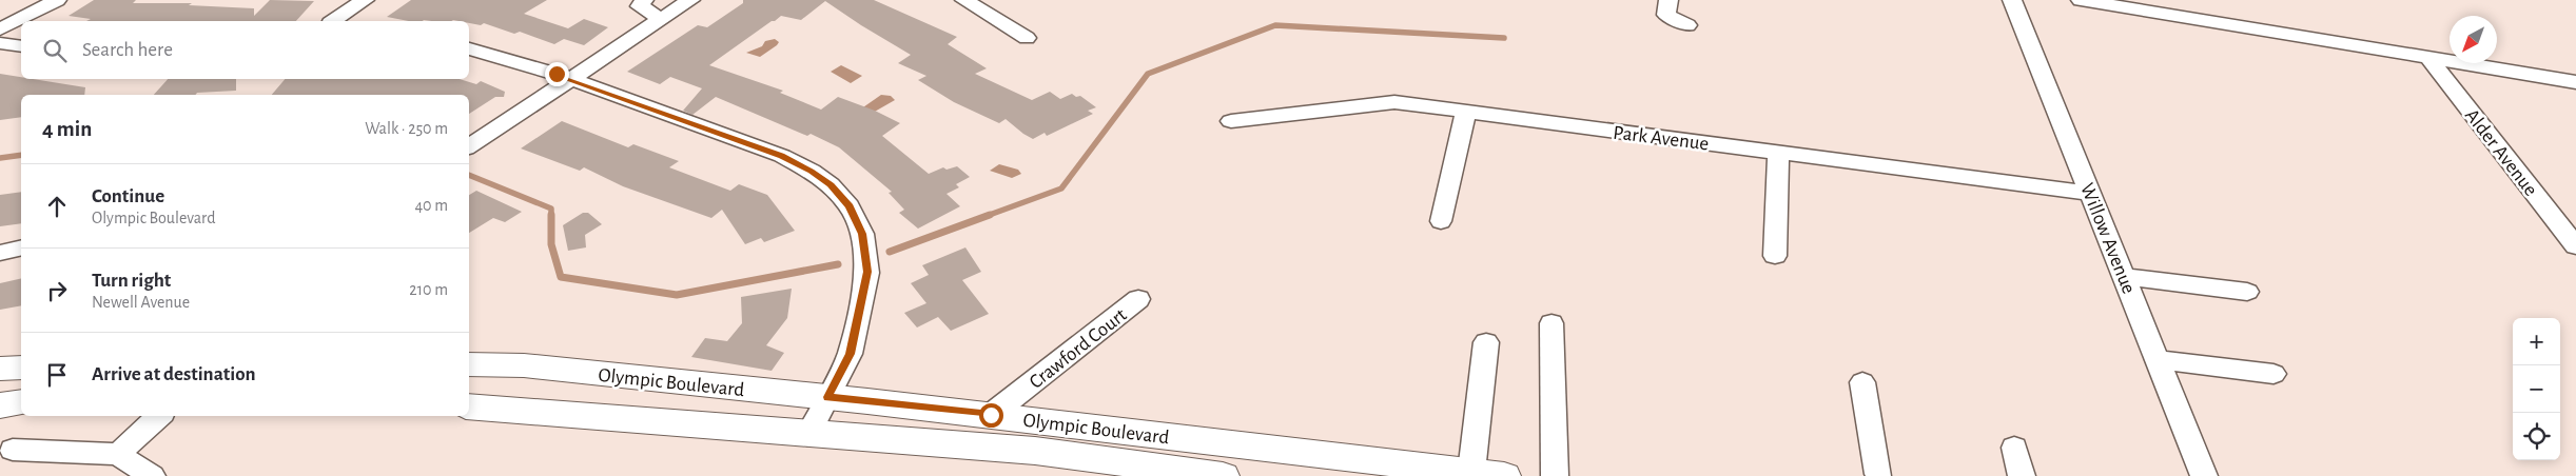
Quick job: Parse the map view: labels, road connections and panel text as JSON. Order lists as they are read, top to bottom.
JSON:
{
  "streets": {
    "main road": ["Olympic Boulevard"],
    "street": [
      "Park Avenue",
      "Alder Avenue",
      "Willow Avenue",
      "Crawford Court"
    ]
  },
  "crossings": [
    ["Park Avenue", "Willow Avenue"],
    ["Crawford Court", "Olympic Boulevard"]
  ],
  "north": "bottom left",
  "page": {
    "search": "Search here",
    "heading": ["4 min", "Walk · 250 m"],
    "list": [
      ["Continue", "Olympic Boulevard", "40 m"],
      ["Turn right", "Newell Avenue", "210 m"],
      "Arrive at destination"
    ],
    "map_buttons": ["+", "−"]
  }
}
